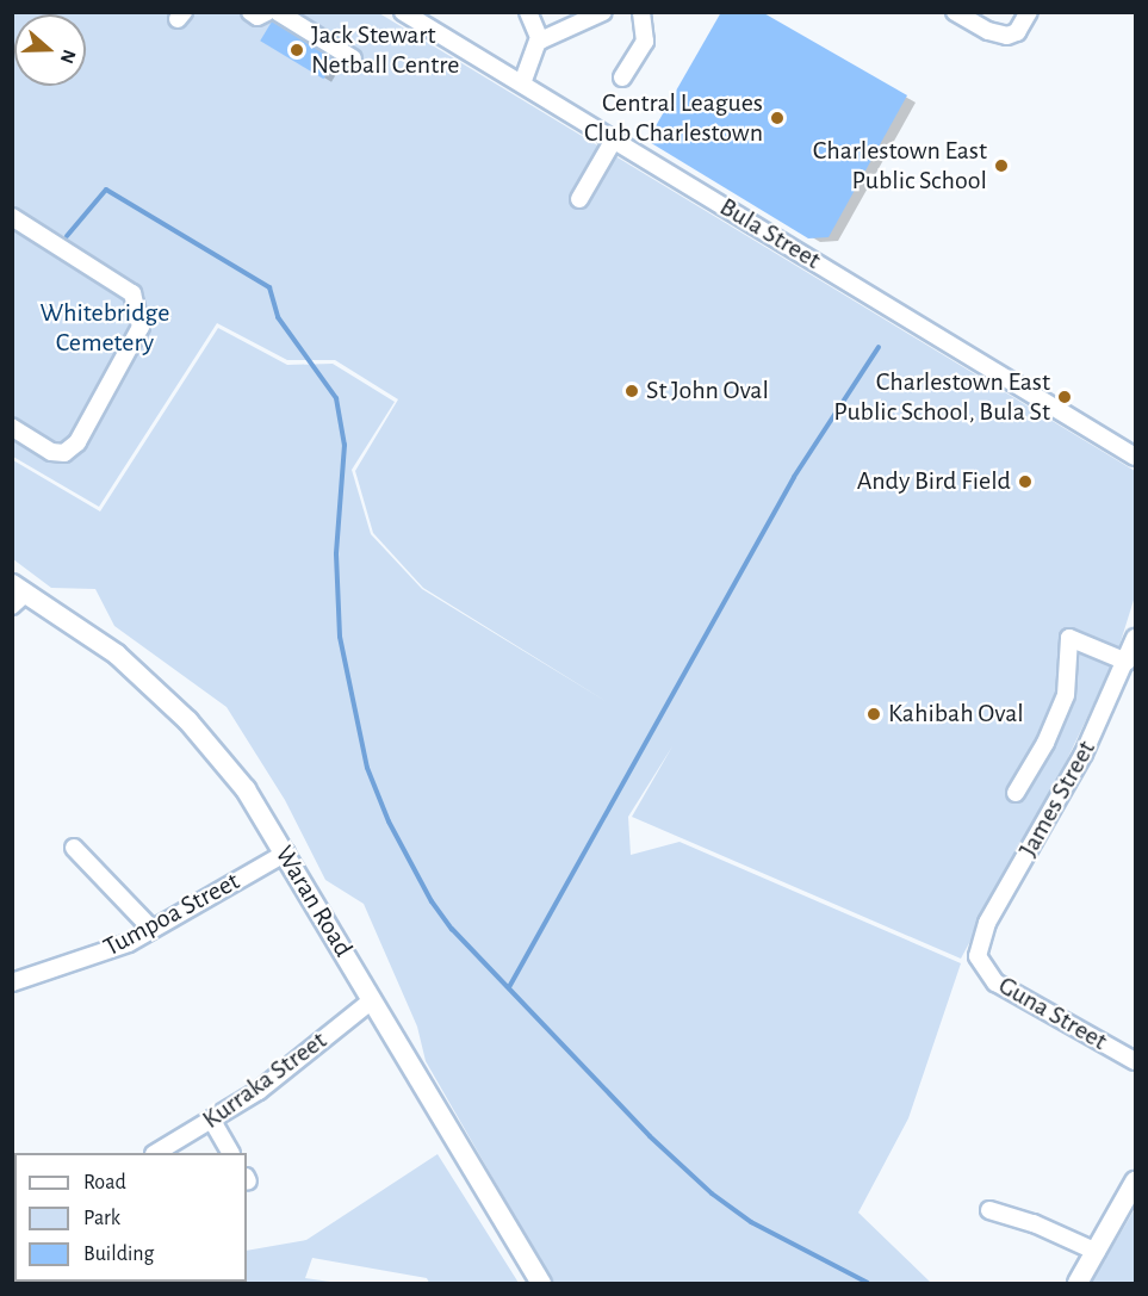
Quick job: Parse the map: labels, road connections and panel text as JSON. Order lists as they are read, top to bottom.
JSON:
{
  "streets": {
    "main road": ["Waran Road"],
    "street": [
      "Bula Street",
      "James Street",
      "Tumpoa Street",
      "Guna Street",
      "Kurraka Street"
    ]
  },
  "crossings": [
    ["James Street", "Guna Street"],
    ["Waran Road", "Tumpoa Street"],
    ["Waran Road", "Kurraka Street"]
  ],
  "parks": ["Whitebridge Cemetery"],
  "places": [
    "Jack Stewart Netball Centre",
    "Central Leagues Club Charlestown",
    "Charlestown East Public School",
    "St John Oval",
    "Charlestown East Public School, Bula St",
    "Andy Bird Field",
    "Kahibah Oval"
  ],
  "legend": ["Road", "Park", "Building"],
  "north": "right"
}
